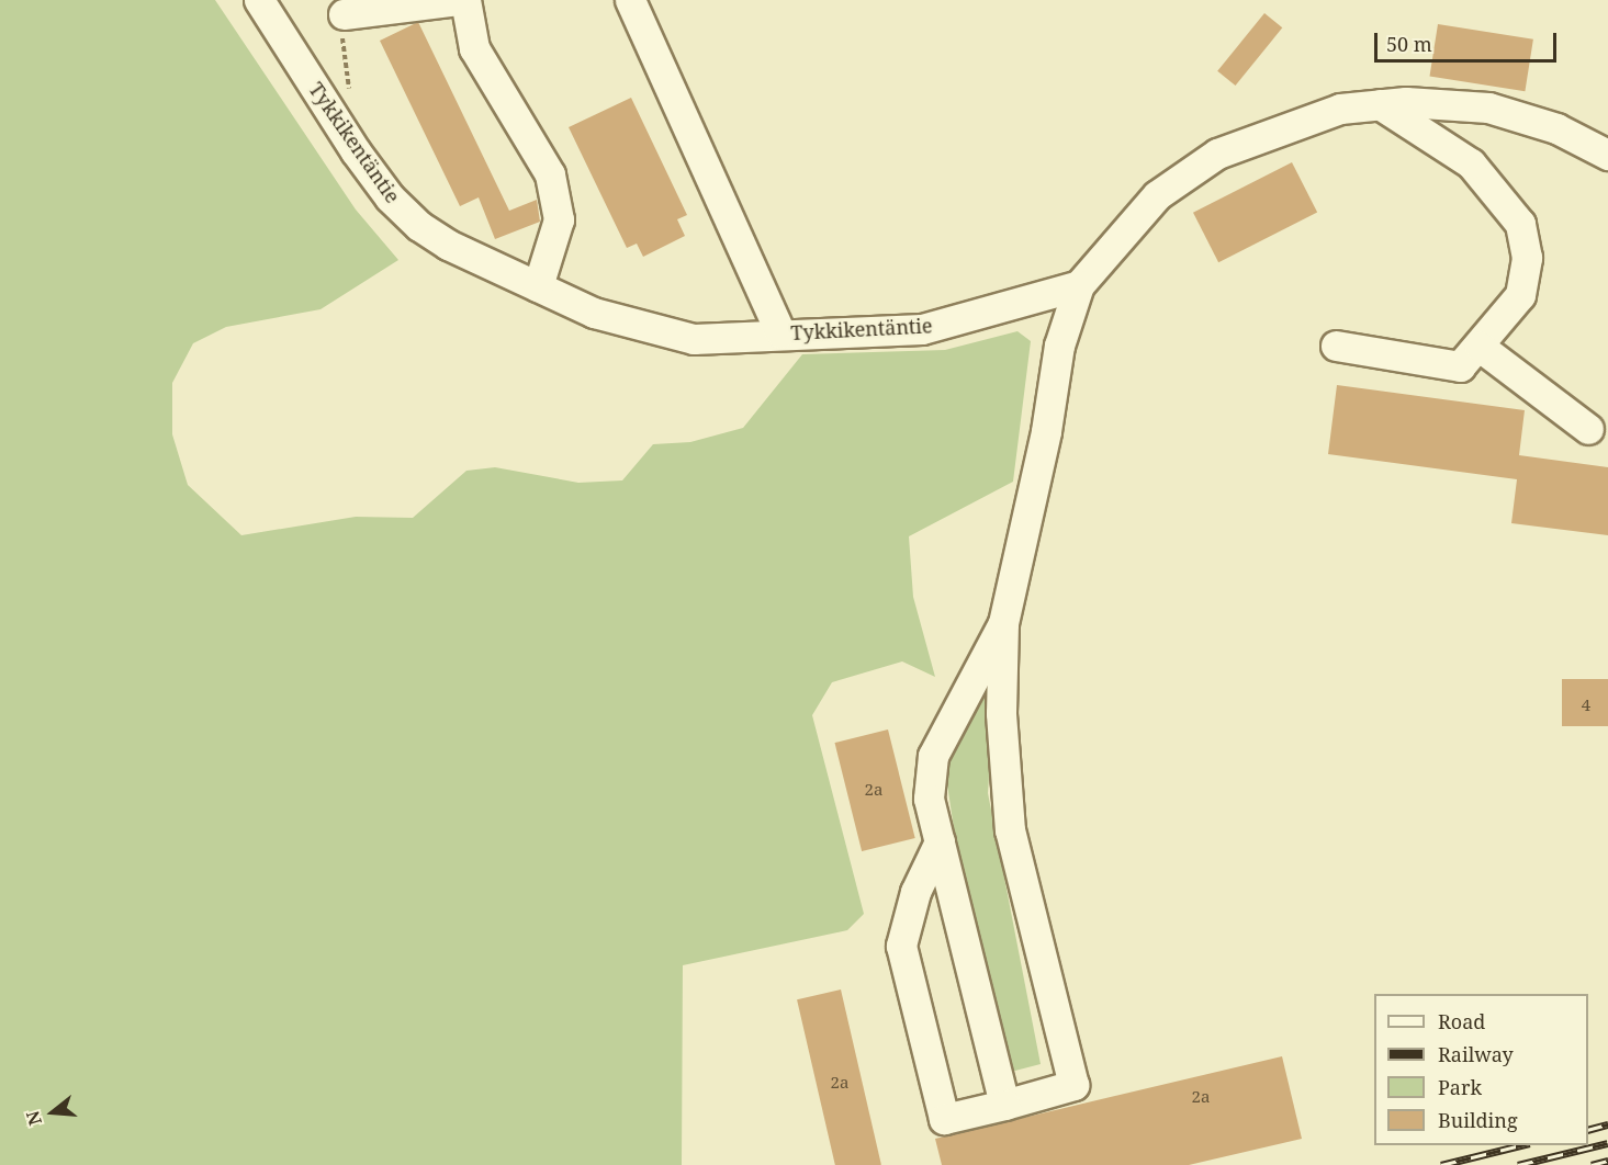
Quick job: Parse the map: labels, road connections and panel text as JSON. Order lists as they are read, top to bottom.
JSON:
{
  "streets": {
    "street": ["Tykkikentäntie"]
  },
  "house_numbers": [
    "4",
    "2a",
    "2a",
    "2a"
  ],
  "legend": [
    "Road",
    "Railway",
    "Park",
    "Building"
  ],
  "scale_bar": "50 m",
  "north": "left"
}
